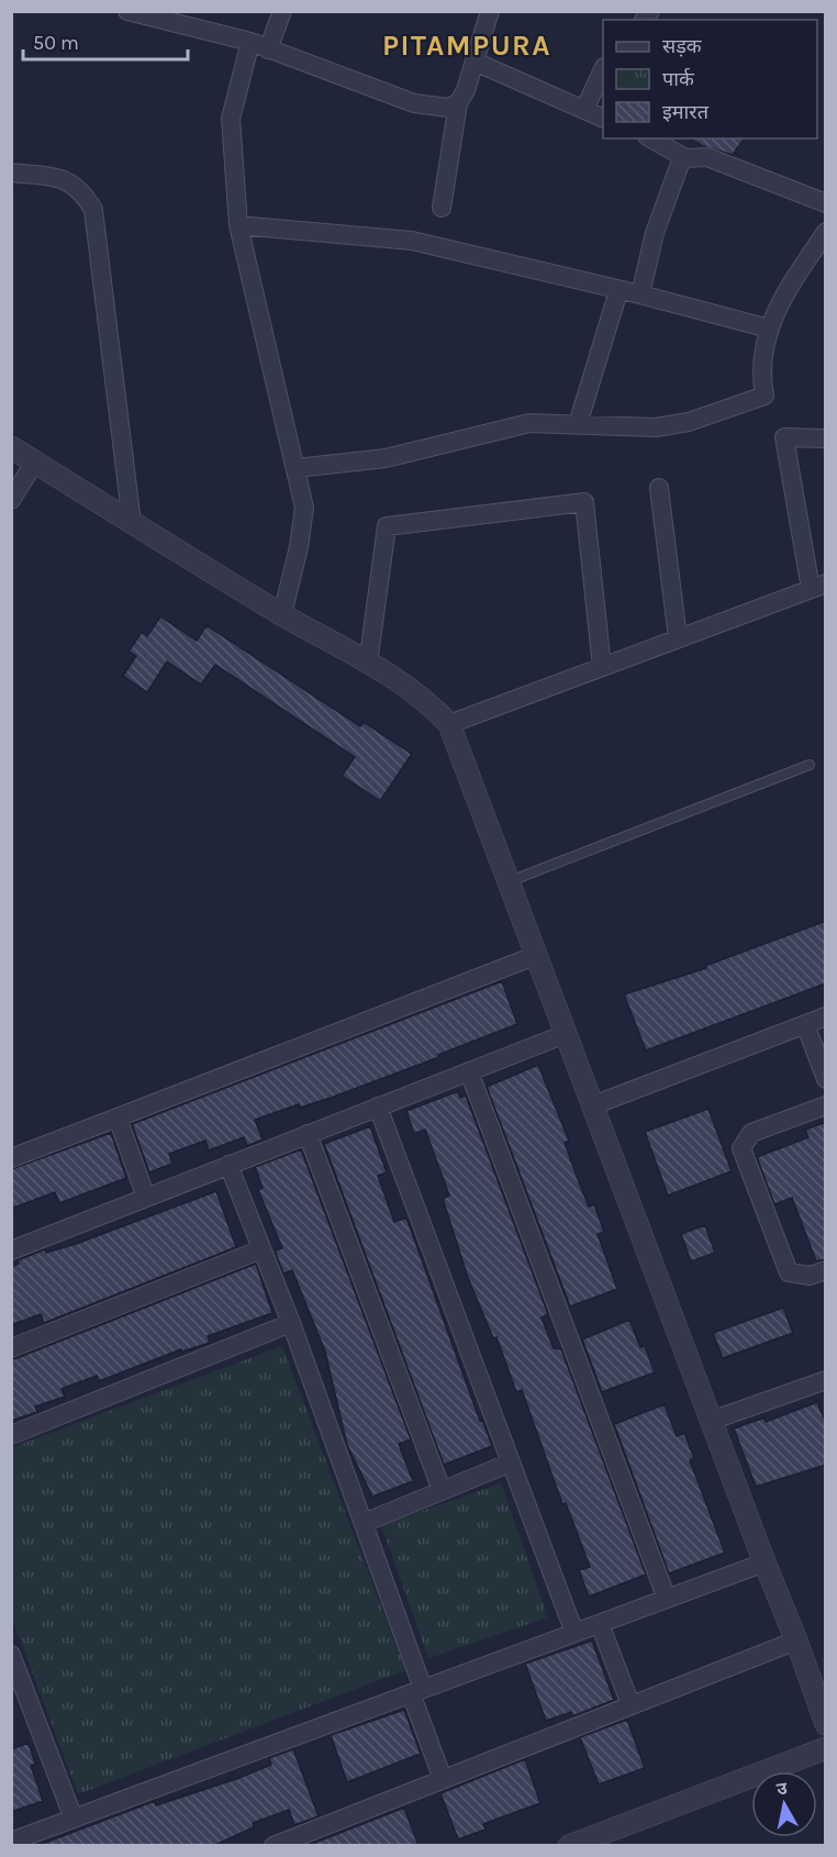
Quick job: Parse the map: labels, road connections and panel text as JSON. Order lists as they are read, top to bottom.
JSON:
{
  "districts": ["PITAMPURA"],
  "legend": ["सड़क", "पार्क", "इमारत"],
  "scale_bar": "50 m",
  "north": "top"
}
